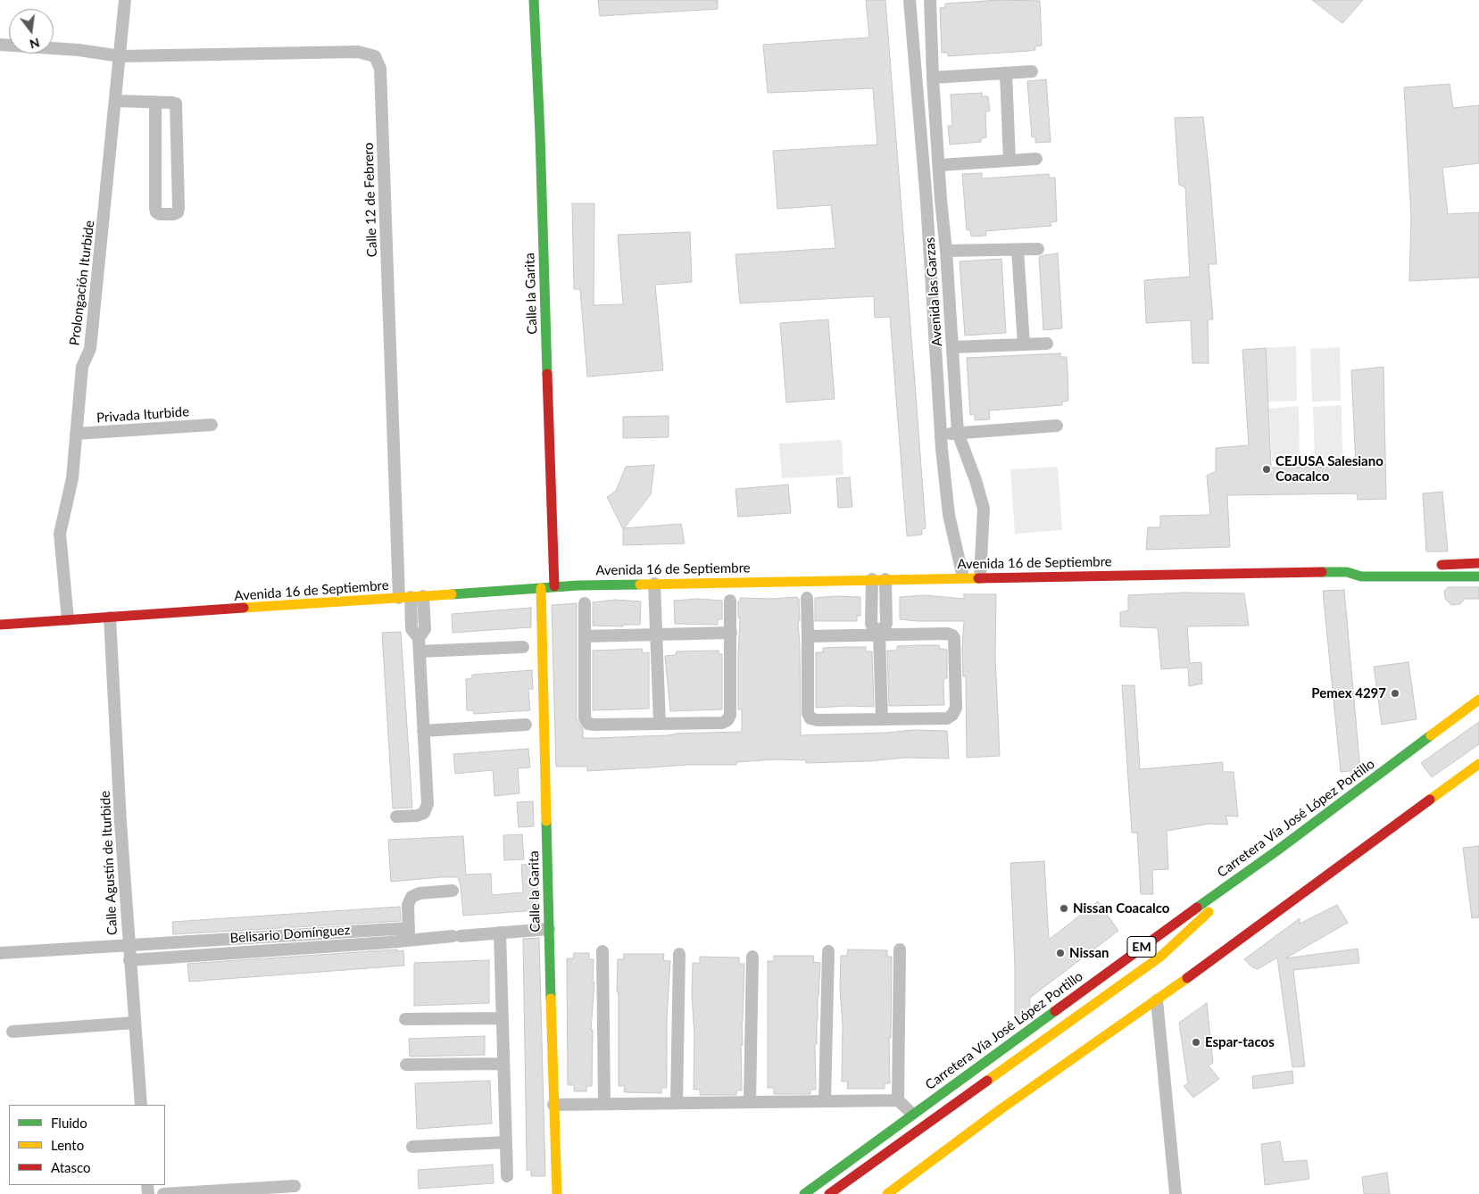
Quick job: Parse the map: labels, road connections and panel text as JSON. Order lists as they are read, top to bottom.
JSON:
{
  "streets": {
    "main road": [
      "Calle la Garita",
      "Avenida 16 de Septiembre",
      "Carretera Vía José López Portillo",
      "EM"
    ],
    "street": [
      "Calle 12 de Febrero",
      "Prolongación Iturbide",
      "Avenida las Garzas",
      "Privada Iturbide",
      "Calle Agustín de Iturbide",
      "Belisario Domínguez"
    ]
  },
  "crossings": [
    ["Calle 12 de Febrero", "Prolongación Iturbide"],
    ["Calle 12 de Febrero", "Avenida 16 de Septiembre"],
    ["Prolongación Iturbide", "Privada Iturbide"],
    ["Prolongación Iturbide", "Avenida 16 de Septiembre"],
    ["Avenida las Garzas", "Avenida 16 de Septiembre"],
    ["Calle la Garita", "Avenida 16 de Septiembre"],
    ["Calle la Garita", "Belisario Domínguez"],
    ["Avenida 16 de Septiembre", "Calle Agustín de Iturbide"],
    ["Calle Agustín de Iturbide", "Belisario Domínguez"]
  ],
  "places": [
    "CEJUSA Salesiano Coacalco",
    "Pemex 4297",
    "Nissan Coacalco",
    "Nissan",
    "Espar-tacos"
  ],
  "legend": ["Fluido", "Lento", "Atasco"],
  "north": "bottom"
}
